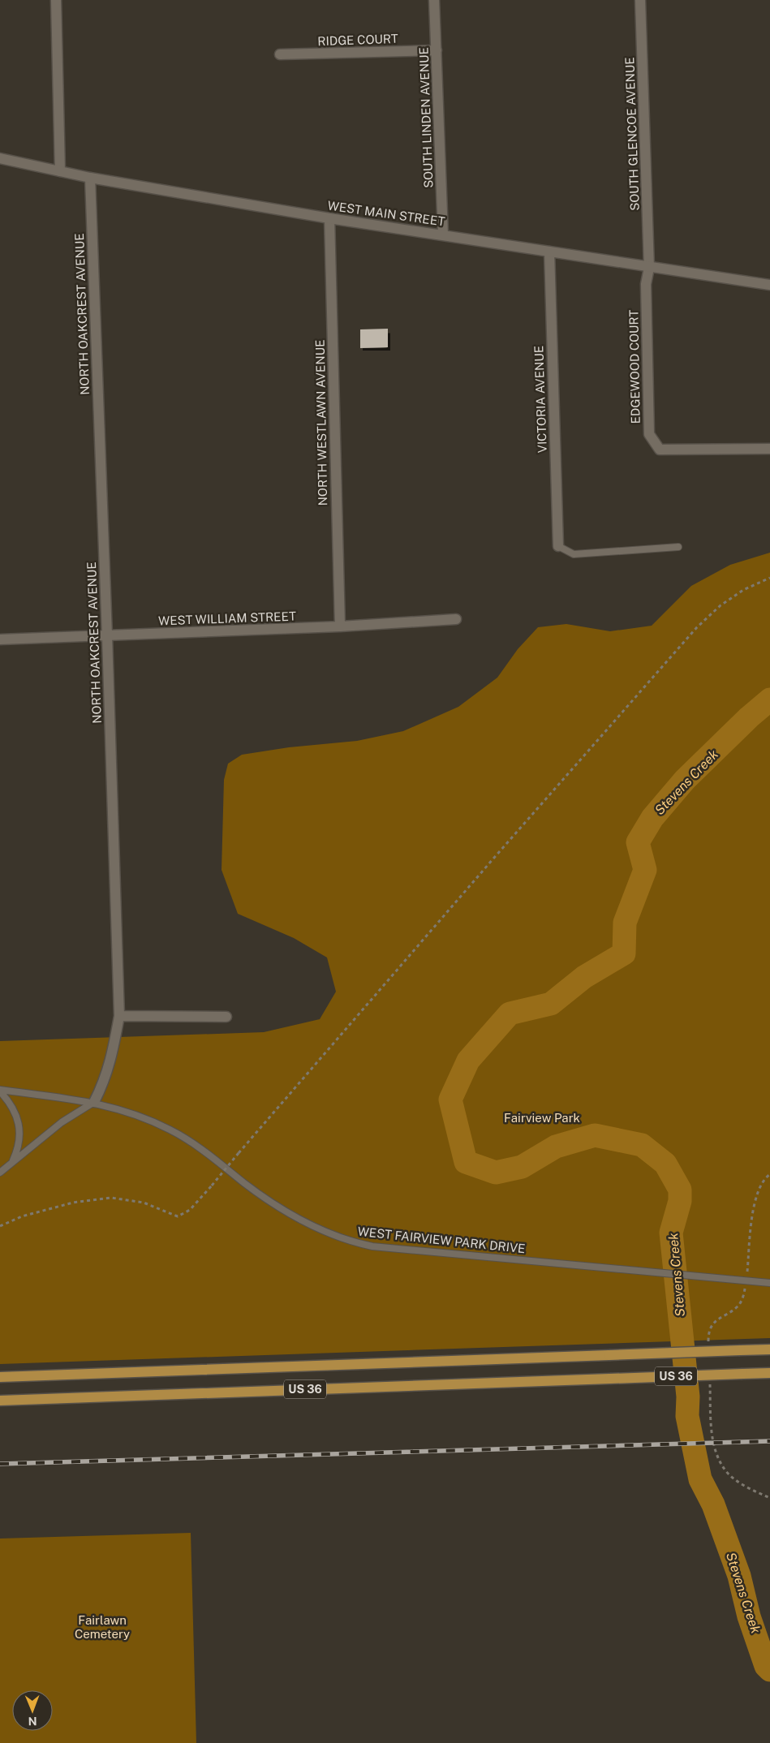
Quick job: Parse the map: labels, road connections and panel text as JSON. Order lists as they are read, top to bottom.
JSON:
{
  "streets": {
    "main road": ["US 36"],
    "street": [
      "RIDGE COURT",
      "SOUTH LINDEN AVENUE",
      "SOUTH GLENCOE AVENUE",
      "WEST MAIN STREET",
      "NORTH OAKCREST AVENUE",
      "EDGEWOOD COURT",
      "VICTORIA AVENUE",
      "NORTH WESTLAWN AVENUE",
      "WEST WILLIAM STREET"
    ],
    "lane": ["WEST FAIRVIEW PARK DRIVE"]
  },
  "crossings": [
    ["RIDGE COURT", "SOUTH LINDEN AVENUE"],
    ["SOUTH LINDEN AVENUE", "WEST MAIN STREET"],
    ["SOUTH GLENCOE AVENUE", "WEST MAIN STREET"],
    ["SOUTH GLENCOE AVENUE", "EDGEWOOD COURT"],
    ["WEST MAIN STREET", "NORTH OAKCREST AVENUE"],
    ["WEST MAIN STREET", "EDGEWOOD COURT"],
    ["WEST MAIN STREET", "VICTORIA AVENUE"],
    ["WEST MAIN STREET", "NORTH WESTLAWN AVENUE"],
    ["NORTH OAKCREST AVENUE", "WEST WILLIAM STREET"],
    ["NORTH OAKCREST AVENUE", "WEST FAIRVIEW PARK DRIVE"],
    ["NORTH WESTLAWN AVENUE", "WEST WILLIAM STREET"]
  ],
  "water": ["Stevens Creek"],
  "parks": ["Fairview Park", "Fairlawn Cemetery"],
  "north": "bottom"
}
